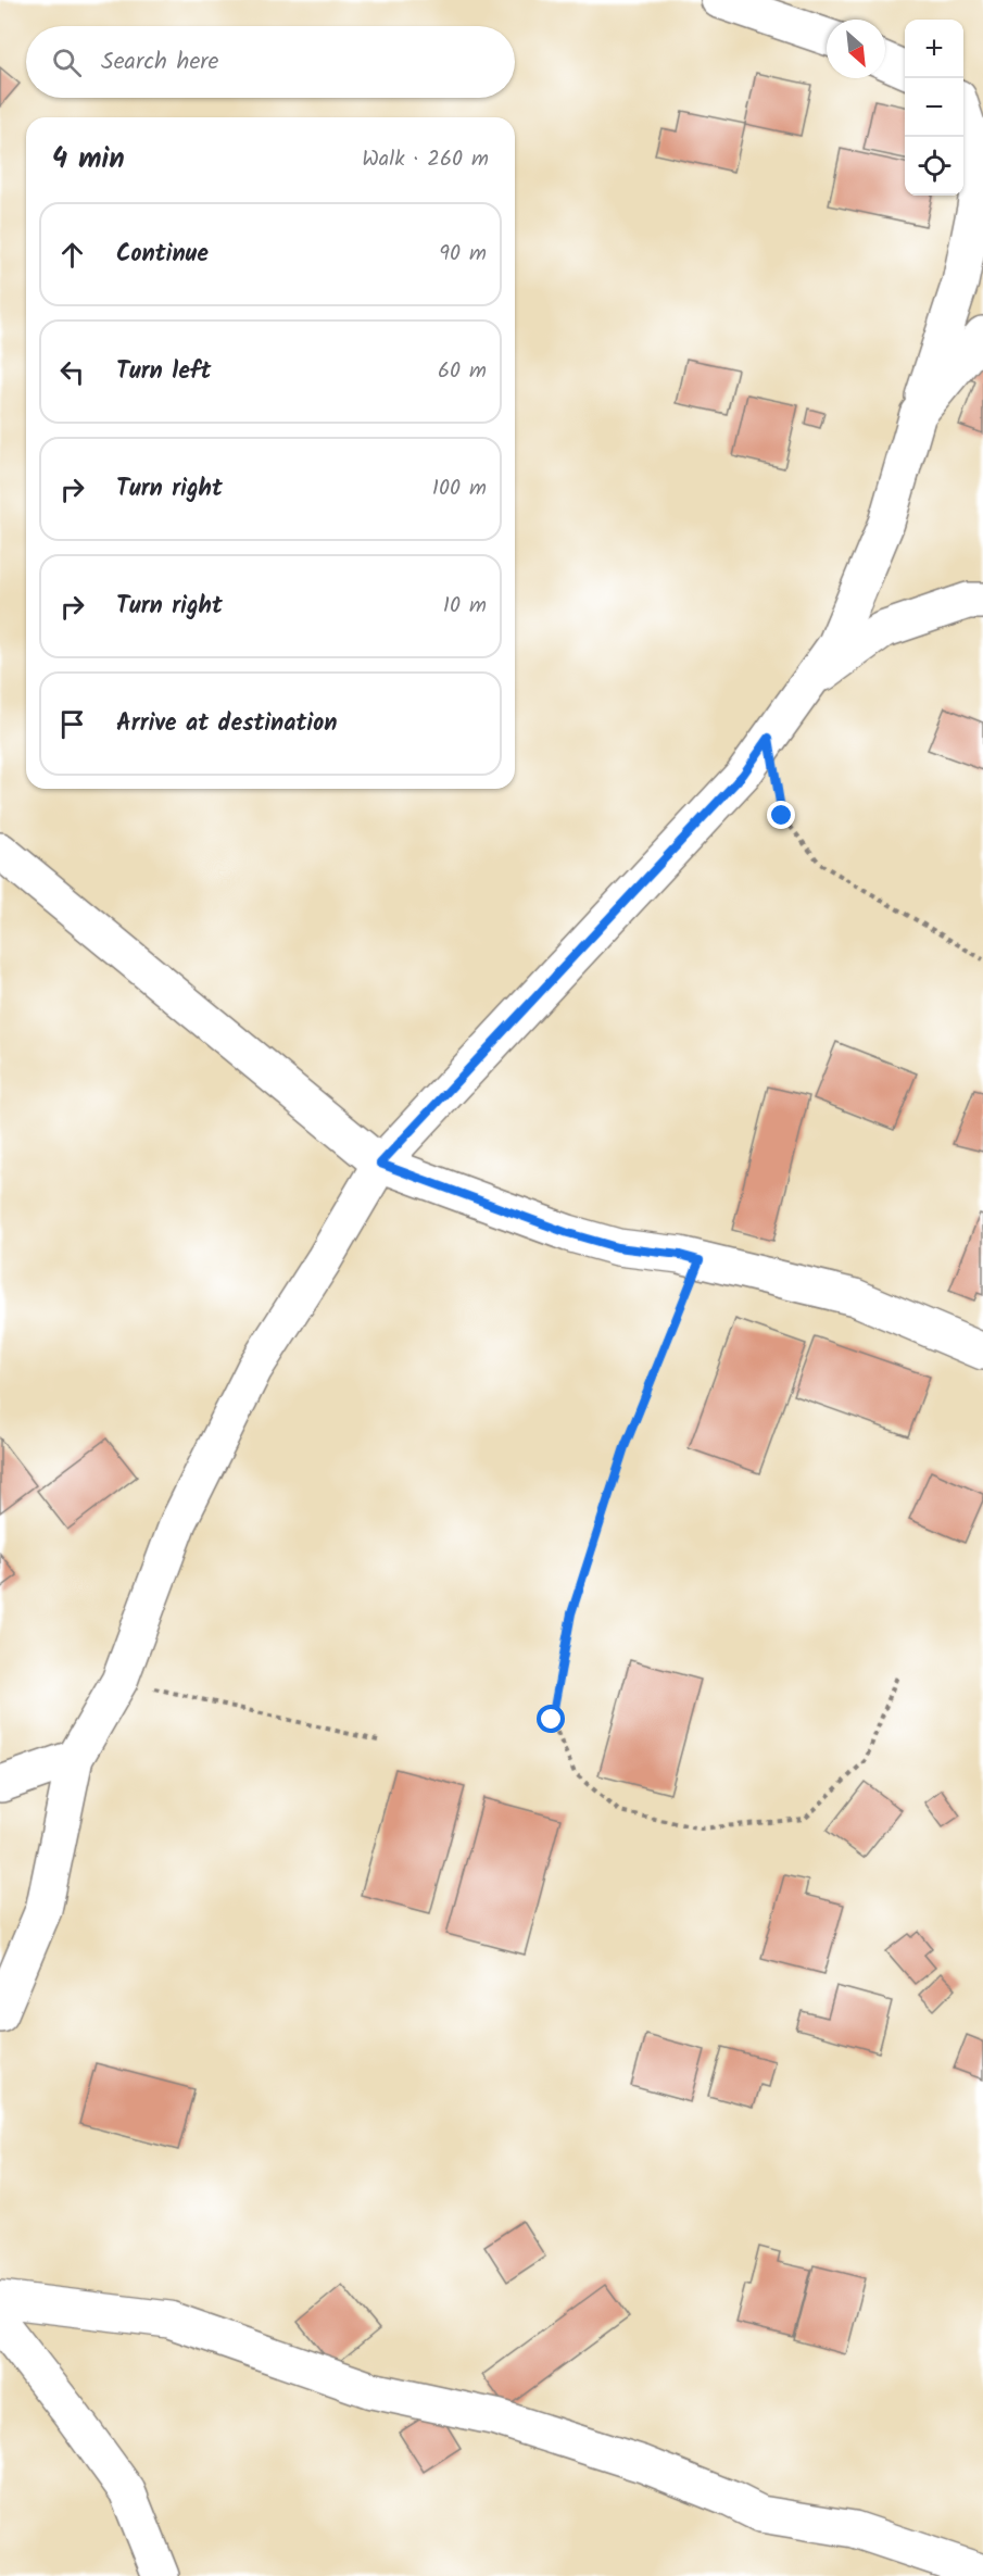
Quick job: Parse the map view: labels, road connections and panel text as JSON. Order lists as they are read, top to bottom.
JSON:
{
  "north": "bottom right",
  "page": {
    "map_buttons": ["+", "−"],
    "search": "Search here",
    "heading": ["4 min", "Walk · 260 m"],
    "list": [
      ["Continue", "90 m"],
      ["Turn left", "60 m"],
      ["Turn right", "100 m"],
      ["Turn right", "10 m"],
      "Arrive at destination"
    ]
  }
}
